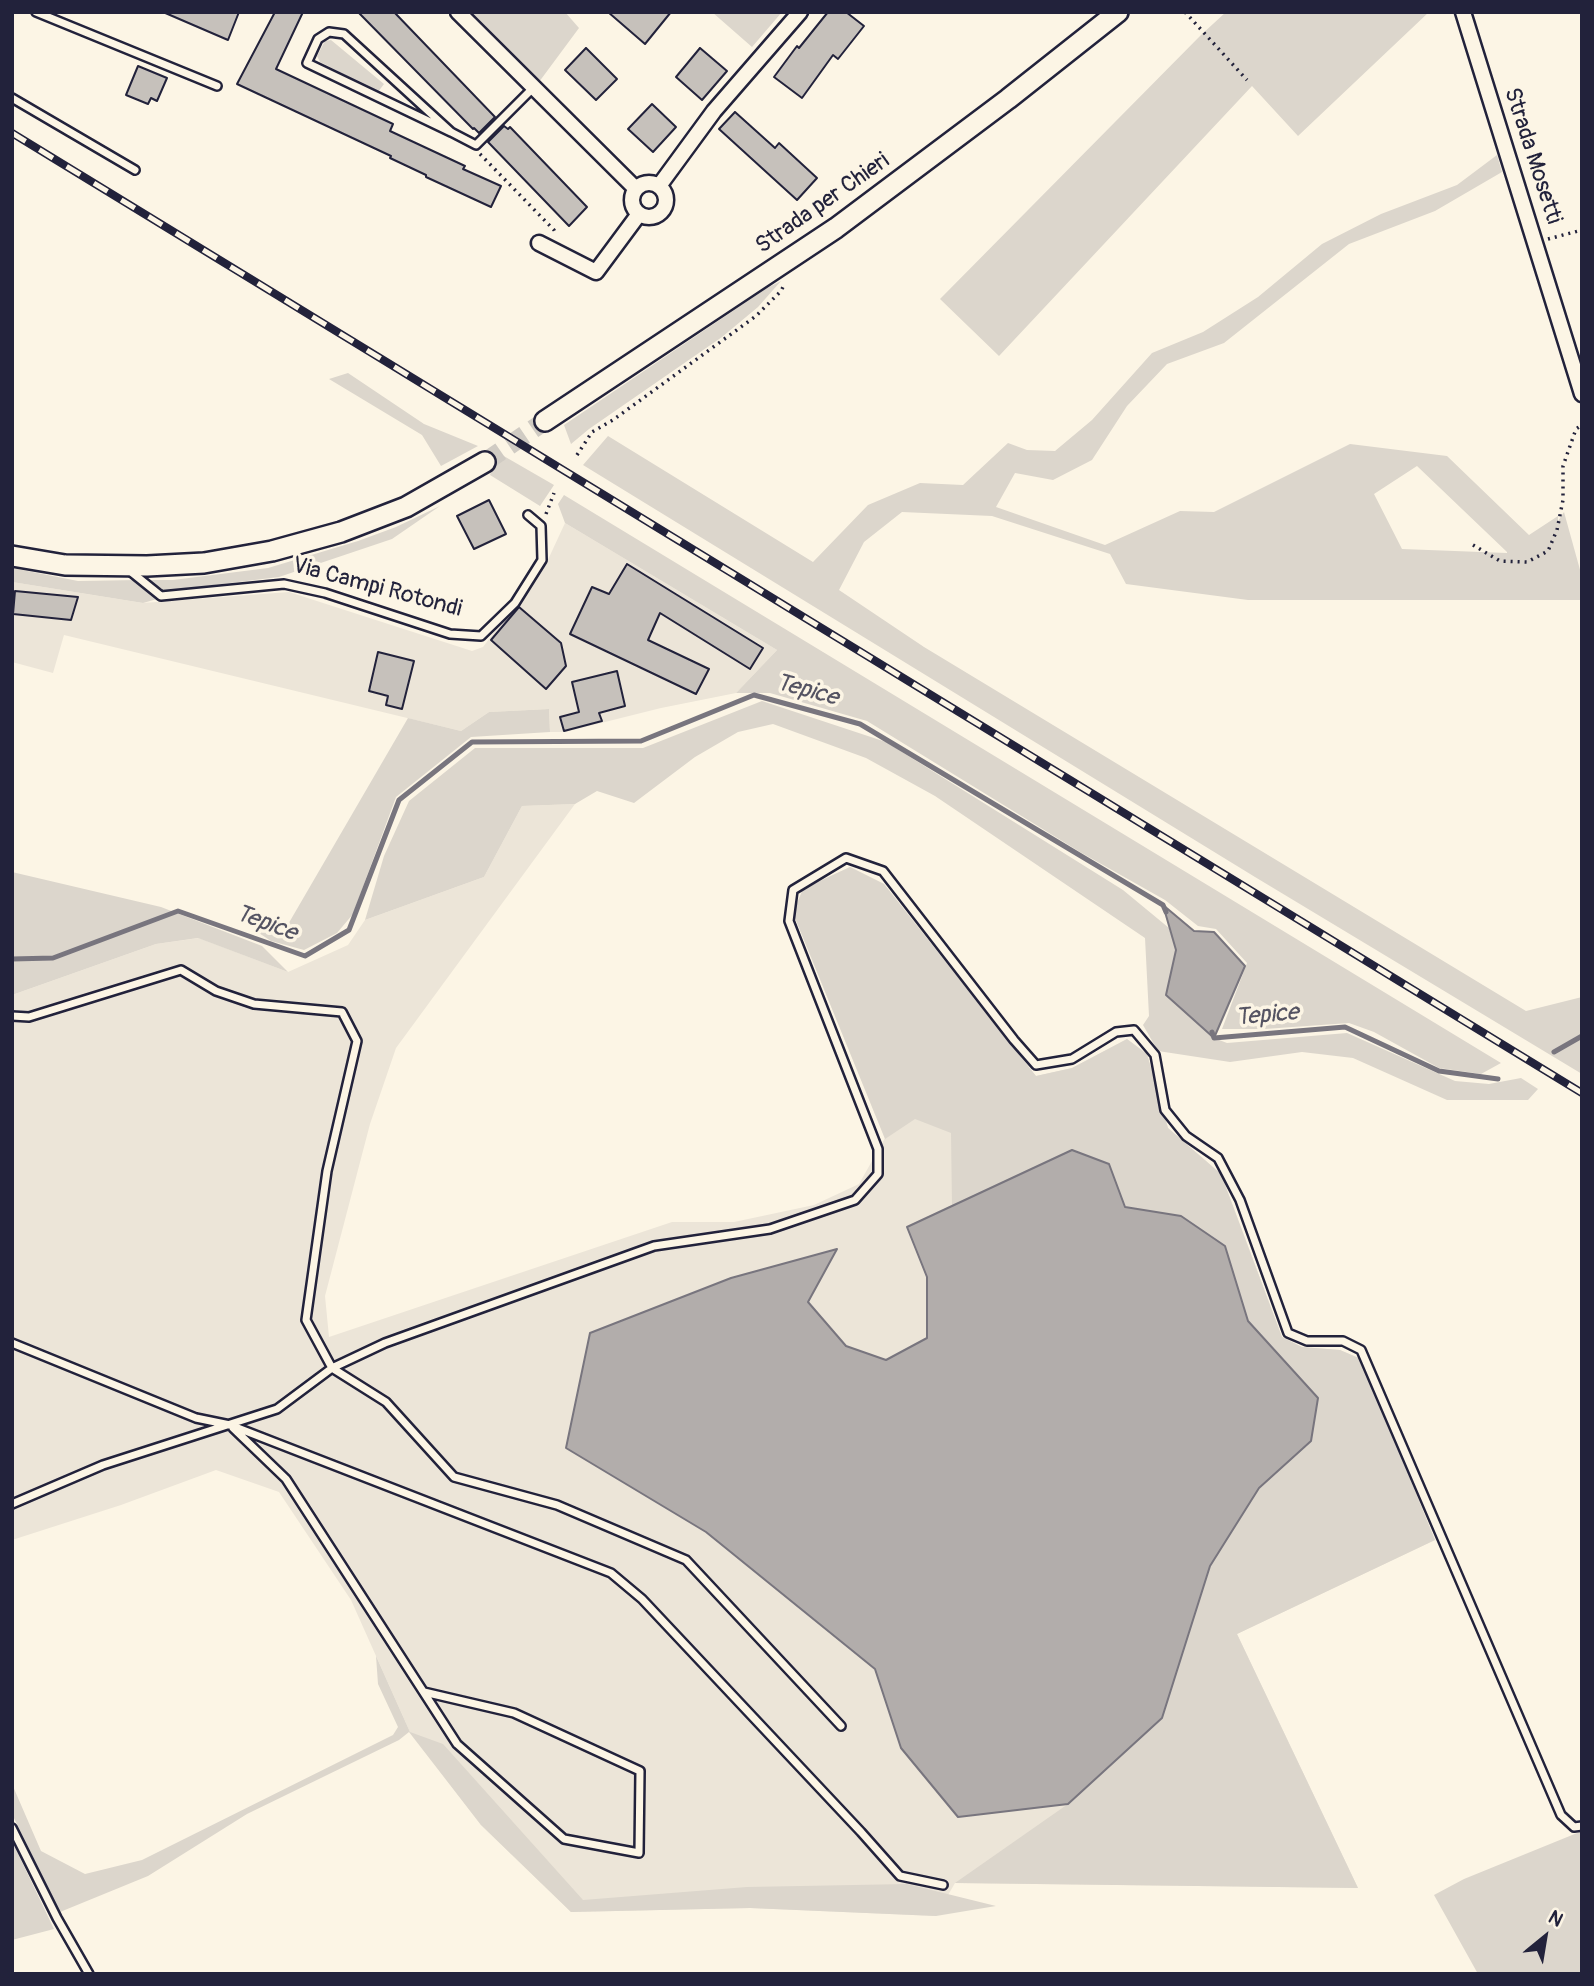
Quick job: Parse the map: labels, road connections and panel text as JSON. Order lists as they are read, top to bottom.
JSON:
{
  "streets": {
    "main road": ["Strada per Chieri"],
    "street": ["Strada Mosetti"],
    "lane": ["Via Campi Rotondi"]
  },
  "water": ["Tepice"],
  "north": "top right"
}
